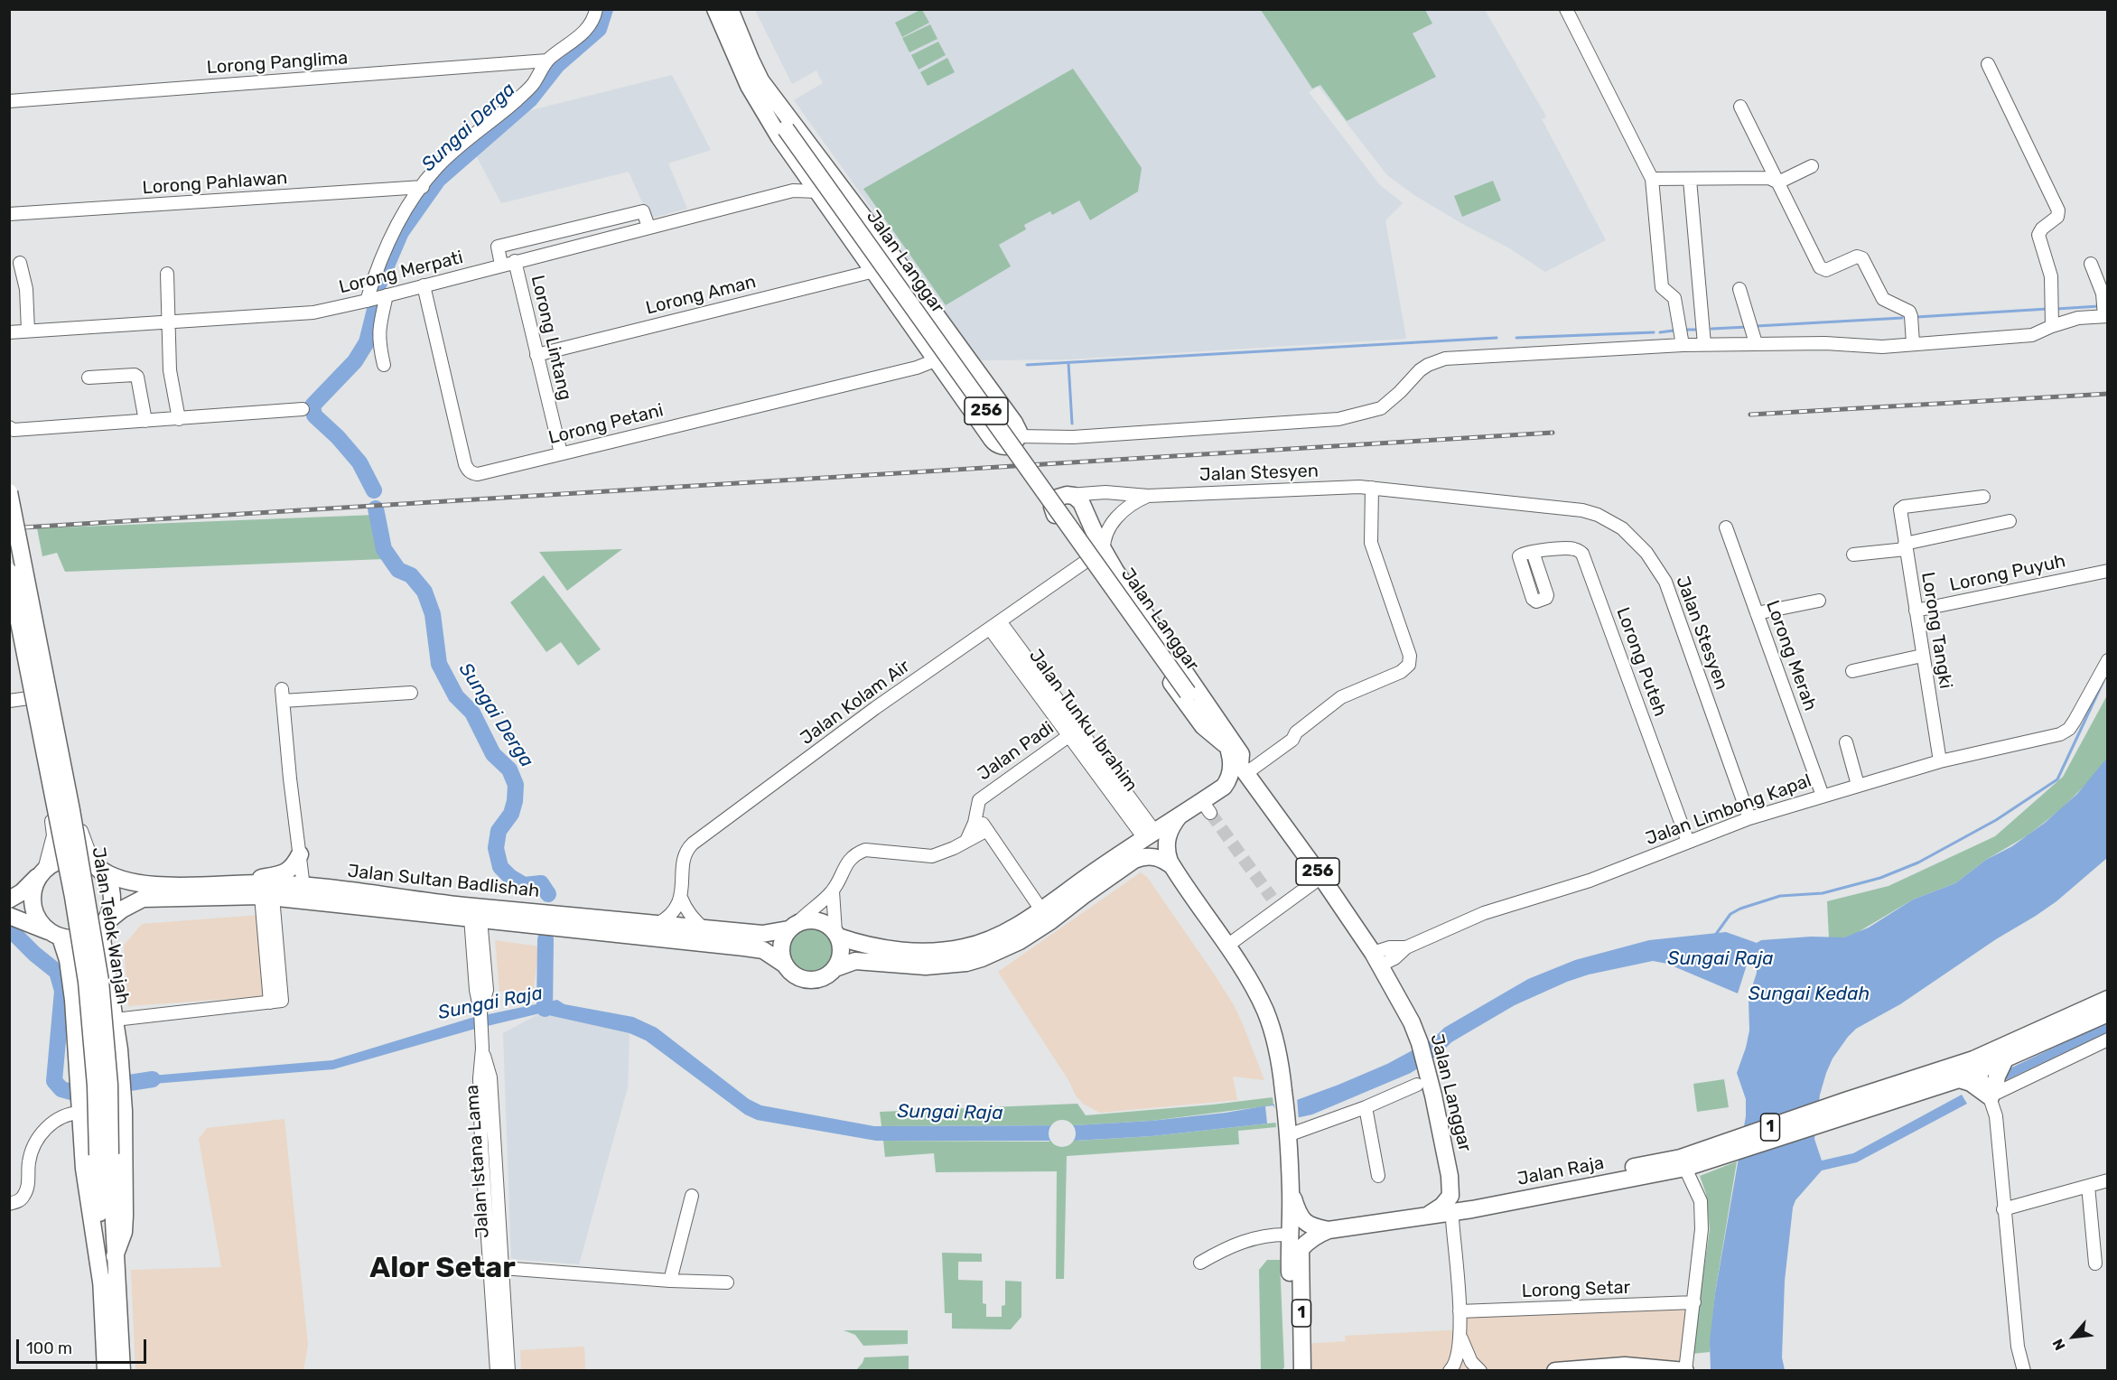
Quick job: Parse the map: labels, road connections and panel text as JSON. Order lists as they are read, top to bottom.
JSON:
{
  "streets": {
    "main road": [
      "Jalan Langgar",
      "256",
      "Jalan Sultan Badlishah",
      "Jalan Telok Wanjah",
      "1",
      "Jalan Raja"
    ],
    "street": [
      "Lorong Panglima",
      "Lorong Pahlawan",
      "Lorong Merpati",
      "Lorong Aman",
      "Lorong Lintang",
      "Lorong Petani",
      "Jalan Stesyen",
      "Lorong Puyuh",
      "Lorong Tangki",
      "Lorong Merah",
      "Lorong Puteh",
      "Jalan Kolam Air",
      "Jalan Tunku Ibrahim",
      "Jalan Padi",
      "Jalan Limbong Kapal",
      "Jalan Istana Lama",
      "Lorong Setar"
    ]
  },
  "crossings": [
    ["Jalan Langgar", "Jalan Limbong Kapal"],
    ["Jalan Langgar", "1"],
    ["Jalan Langgar", "Jalan Raja"],
    ["Lorong Merpati", "Lorong Lintang"],
    ["Lorong Merpati", "Lorong Petani"],
    ["Lorong Aman", "Lorong Lintang"],
    ["Lorong Lintang", "Lorong Petani"],
    ["Jalan Stesyen", "Jalan Limbong Kapal"],
    ["Lorong Puyuh", "Lorong Tangki"],
    ["Lorong Tangki", "Jalan Limbong Kapal"],
    ["Lorong Merah", "Jalan Limbong Kapal"],
    ["Lorong Puteh", "Jalan Limbong Kapal"],
    ["Jalan Kolam Air", "Jalan Tunku Ibrahim"],
    ["Jalan Tunku Ibrahim", "Jalan Padi"],
    ["Jalan Sultan Badlishah", "Jalan Istana Lama"],
    ["1", "Jalan Raja"]
  ],
  "districts": ["Alor Setar"],
  "water": ["Sungai Derga", "Sungai Raja", "Sungai Kedah"],
  "scale_bar": "100 m",
  "north": "bottom left"
}
